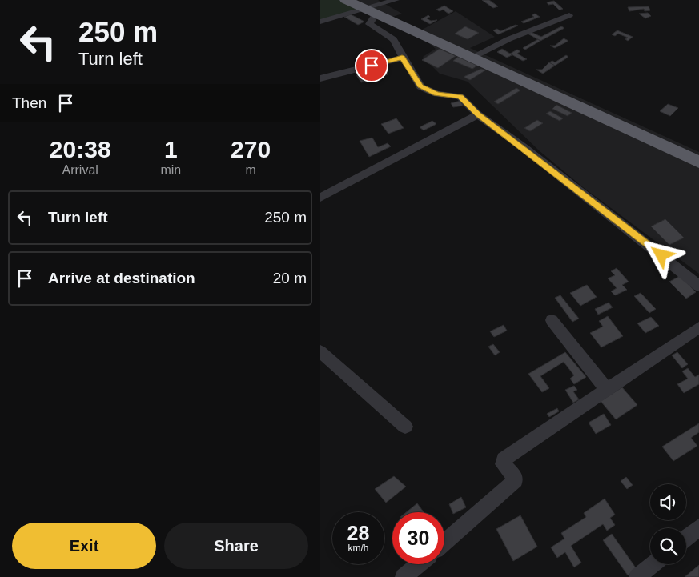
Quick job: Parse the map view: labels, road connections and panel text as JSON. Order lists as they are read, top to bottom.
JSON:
{
  "page": {
    "turn": ["250 m", "Turn left"],
    "then": "Then",
    "eta": [
      "20:38",
      "Arrival",
      "1",
      "min",
      "270",
      "m"
    ],
    "list": [
      {
        "name": "Turn left",
        "value": "250 m"
      },
      {
        "name": "Arrive at destination",
        "value": "20 m"
      }
    ],
    "speed": "28 km/h",
    "limit": "30",
    "buttons": ["Exit", "Share"]
  }
}
